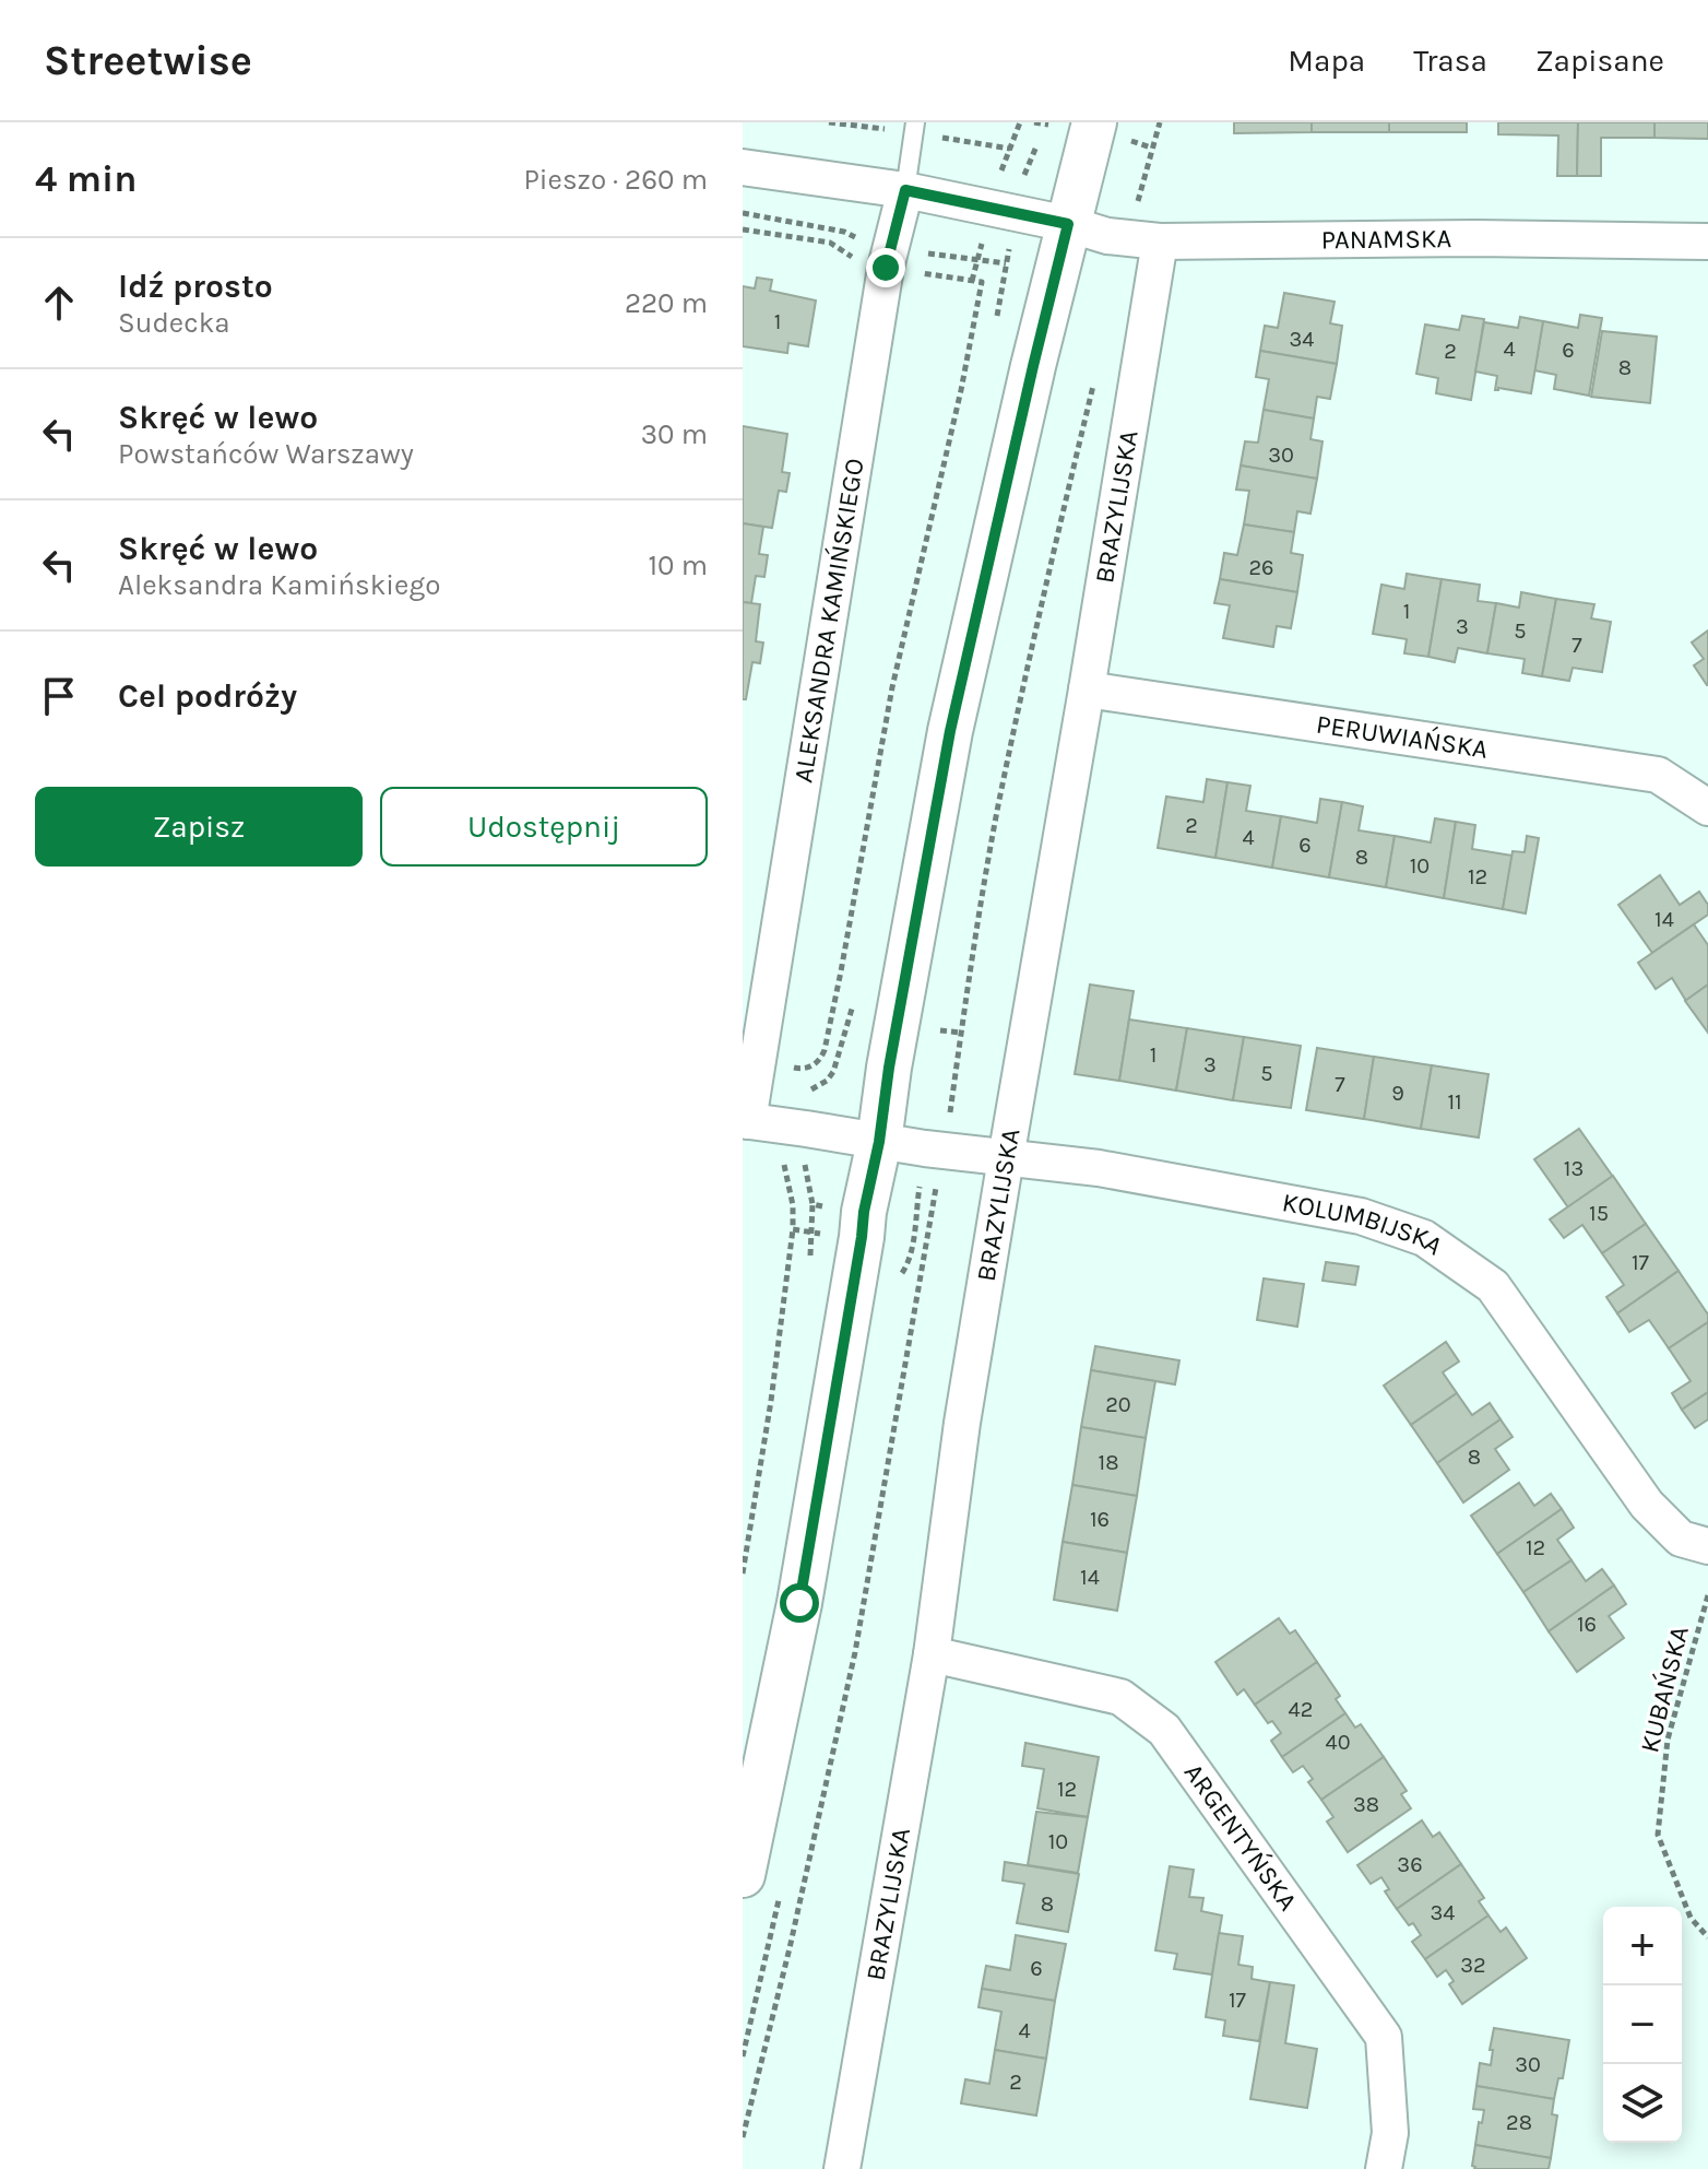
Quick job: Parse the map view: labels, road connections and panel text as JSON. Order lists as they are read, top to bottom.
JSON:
{
  "streets": {
    "street": [
      "PANAMSKA",
      "BRAZYLIJSKA",
      "ALEKSANDRA KAMIŃSKIEGO",
      "PERUWIAŃSKA",
      "KOLUMBIJSKA",
      "ARGENTYŃSKA"
    ],
    "path": ["KUBAŃSKA"]
  },
  "crossings": [
    ["PANAMSKA", "BRAZYLIJSKA"],
    ["PANAMSKA", "ALEKSANDRA KAMIŃSKIEGO"],
    ["BRAZYLIJSKA", "PERUWIAŃSKA"],
    ["BRAZYLIJSKA", "KOLUMBIJSKA"],
    ["BRAZYLIJSKA", "ARGENTYŃSKA"],
    ["ALEKSANDRA KAMIŃSKIEGO", "KOLUMBIJSKA"]
  ],
  "house_numbers": [
    "1",
    "34",
    "4",
    "6",
    "2",
    "8",
    "30",
    "26",
    "1",
    "3",
    "5",
    "7",
    "2",
    "4",
    "6",
    "8",
    "10",
    "12",
    "14",
    "1",
    "3",
    "5",
    "7",
    "9",
    "11",
    "13",
    "15",
    "17",
    "20",
    "8",
    "18",
    "16",
    "12",
    "14",
    "16",
    "42",
    "40",
    "12",
    "38",
    "10",
    "36",
    "8",
    "34",
    "32",
    "6",
    "17",
    "4",
    "30",
    "2",
    "28"
  ],
  "page": {
    "header": "Streetwise",
    "nav": ["Mapa", "Trasa", "Zapisane"],
    "heading": ["4 min", "Pieszo · 260 m"],
    "list": [
      ["Idź prosto", "Sudecka", "220 m"],
      ["Skręć w lewo", "Powstańców Warszawy", "30 m"],
      ["Skręć w lewo", "Aleksandra Kamińskiego", "10 m"],
      "Cel podróży"
    ],
    "buttons": ["Zapisz", "Udostępnij"],
    "map_buttons": ["+", "−"]
  }
}
